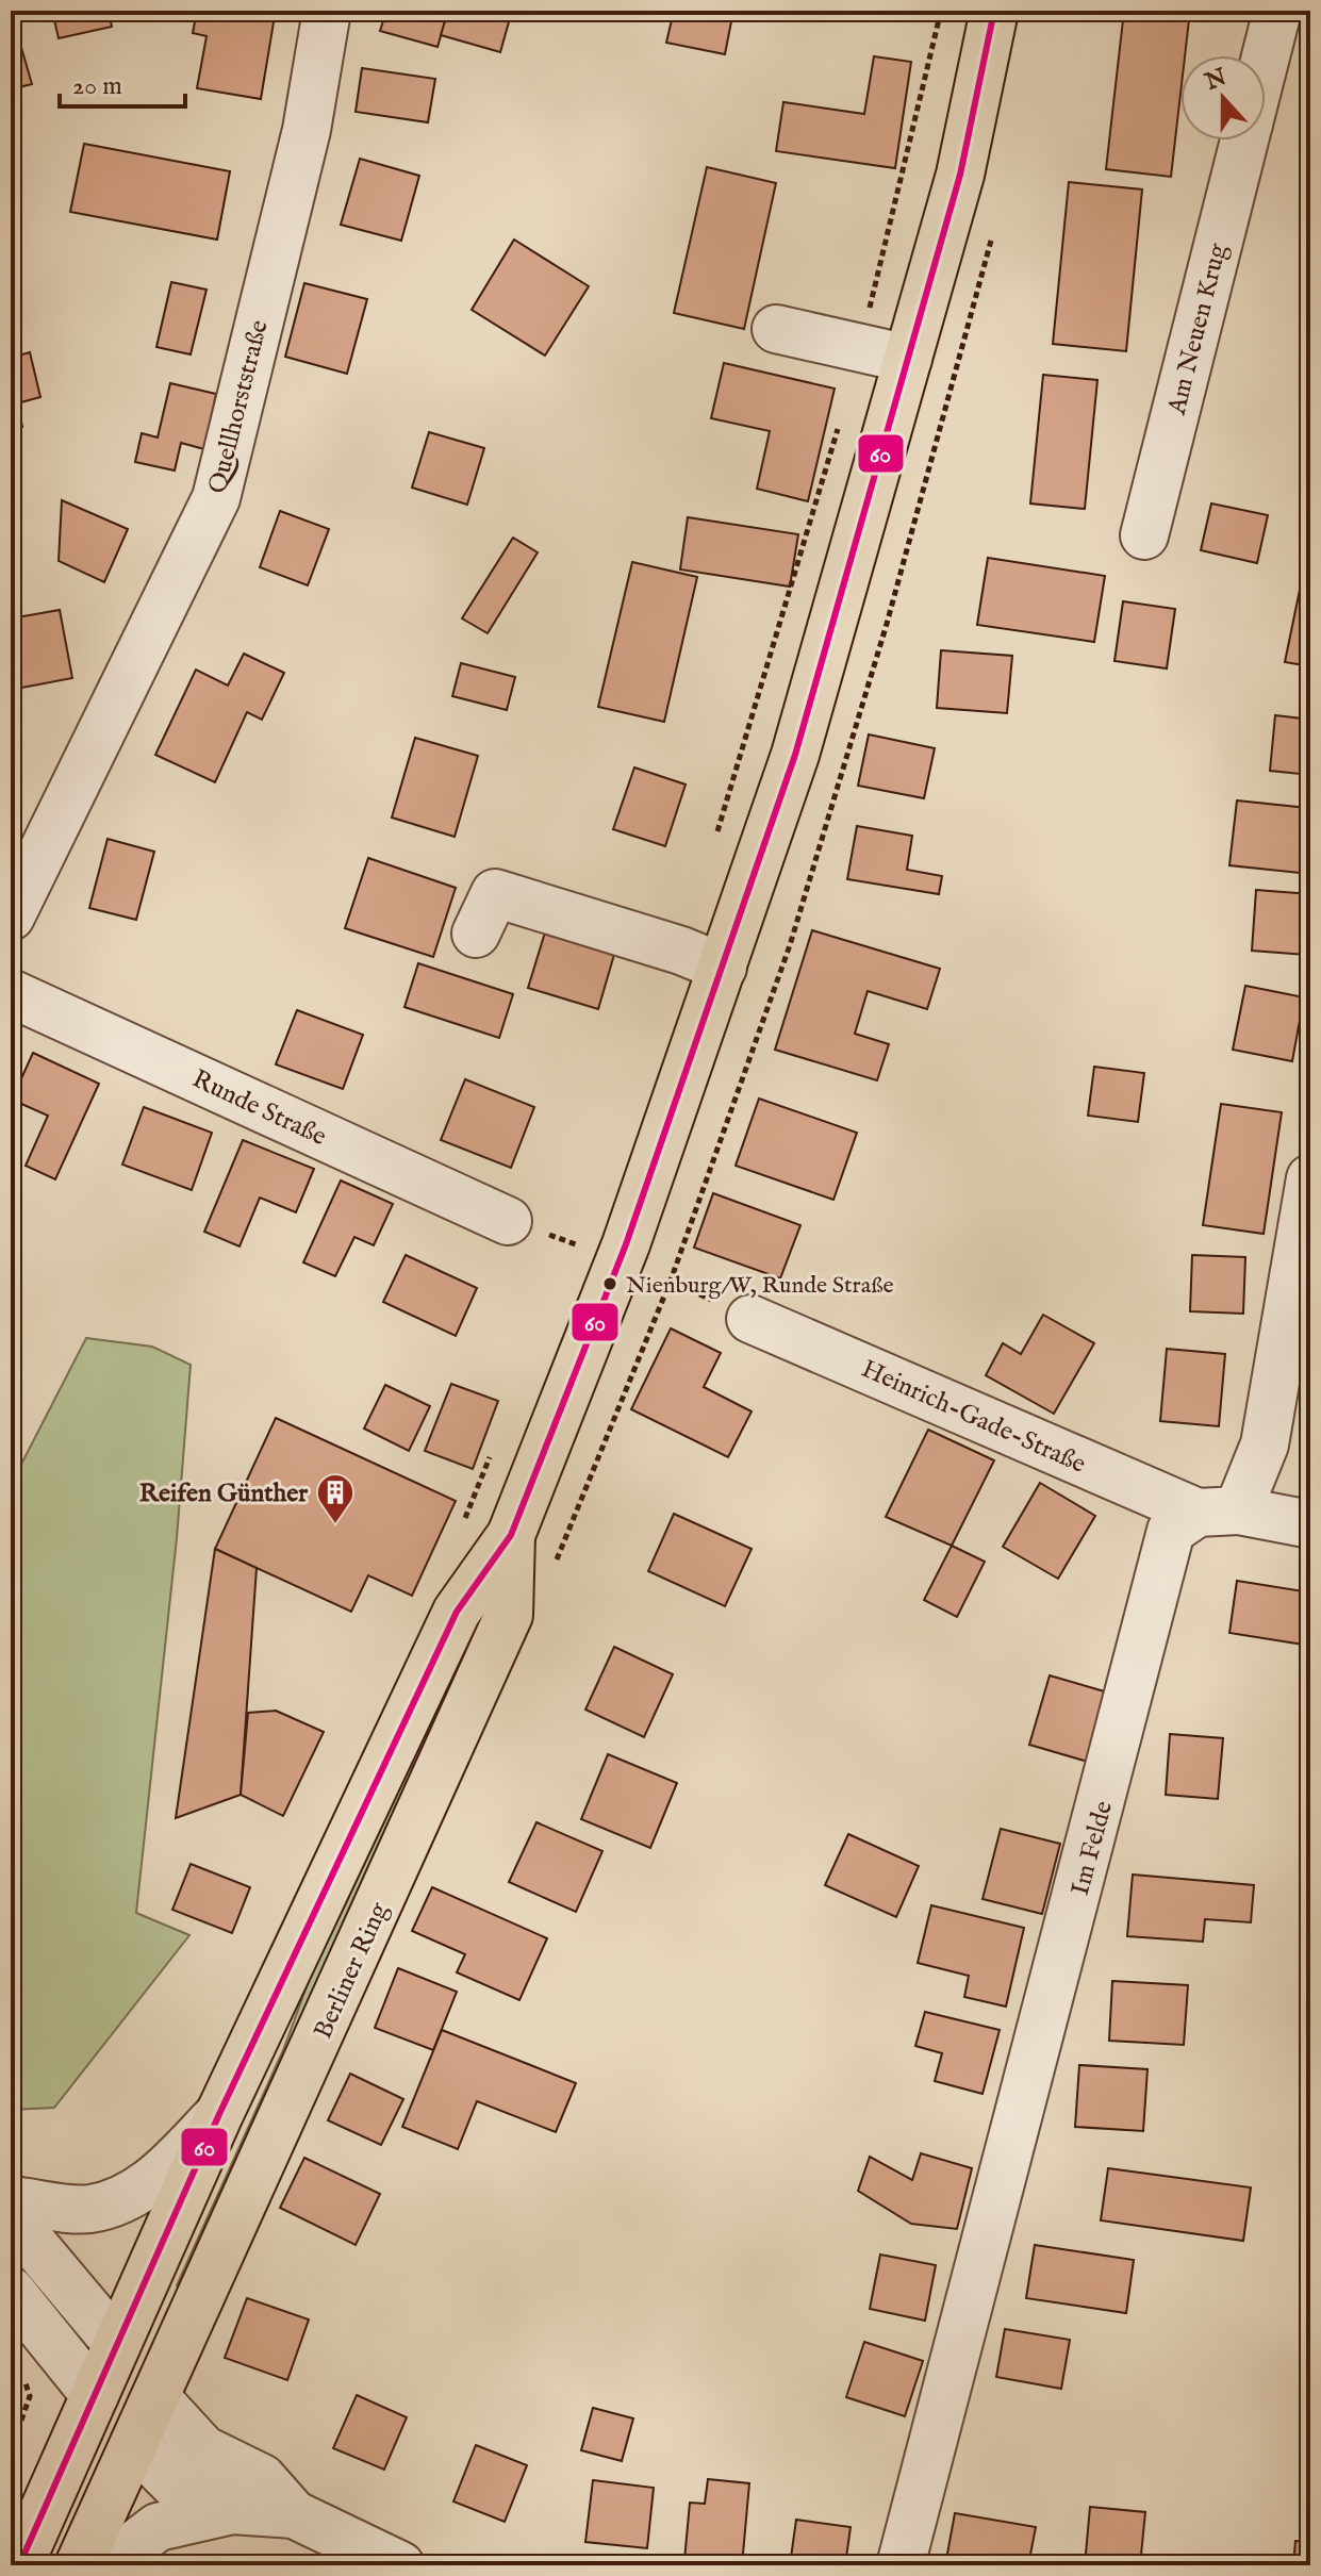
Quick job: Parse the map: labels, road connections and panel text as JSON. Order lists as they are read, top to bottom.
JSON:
{
  "streets": {
    "main road": ["Berliner Ring"],
    "street": [
      "Am Neuen Krug",
      "Quellhorststraße",
      "Runde Straße",
      "Heinrich-Gade-Straße",
      "Im Felde"
    ]
  },
  "crossings": [
    ["Heinrich-Gade-Straße", "Im Felde"]
  ],
  "places": {
    "other": ["Nienburg/W, Runde Straße"],
    "building": ["Reifen Günther"]
  },
  "lines": ["transit line 60"],
  "scale_bar": "20 m",
  "north": "top"
}
